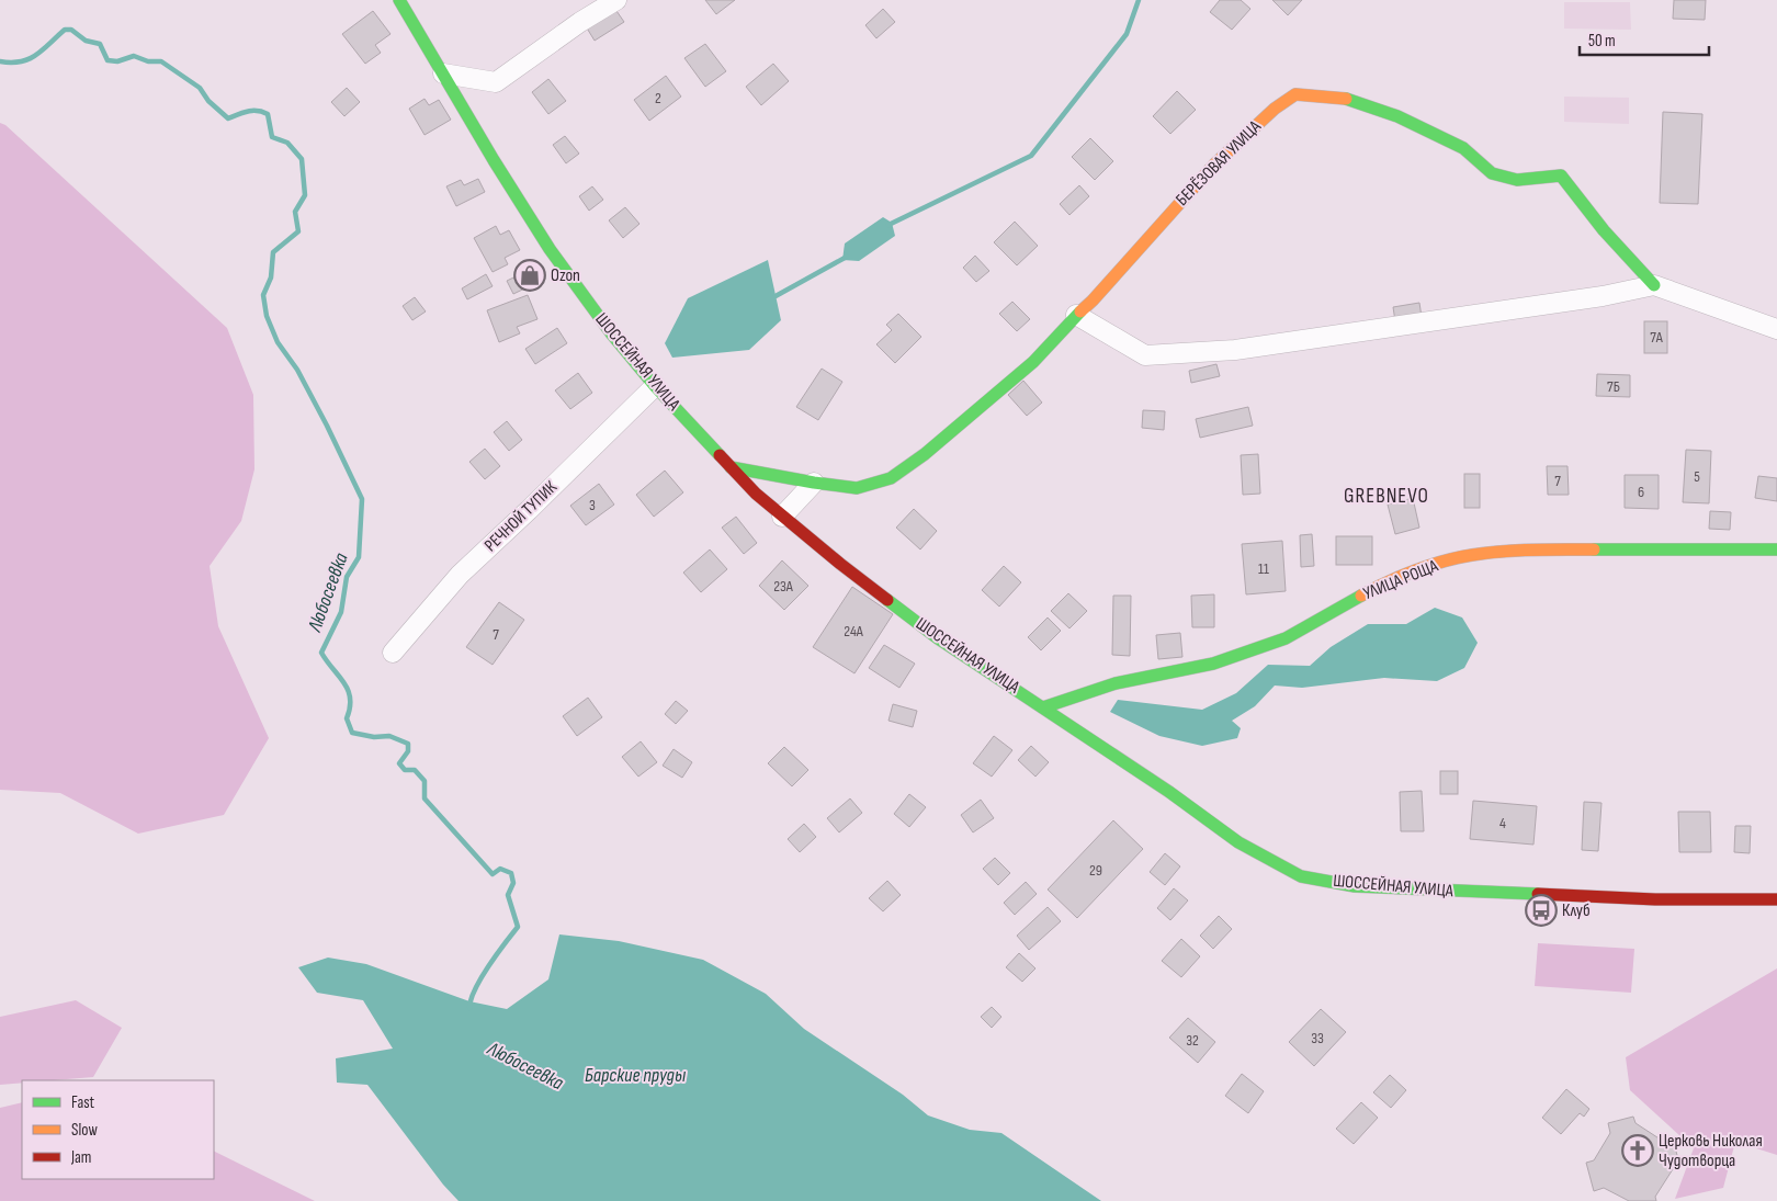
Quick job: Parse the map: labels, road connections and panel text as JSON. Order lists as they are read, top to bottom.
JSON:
{
  "streets": {
    "street": [
      "БЕРЁЗОВАЯ УЛИЦА",
      "ШОССЕЙНАЯ УЛИЦА",
      "РЕЧНОЙ ТУПИК",
      "УЛИЦА РОЩА"
    ]
  },
  "crossings": [
    ["БЕРЁЗОВАЯ УЛИЦА", "ШОССЕЙНАЯ УЛИЦА"],
    ["ШОССЕЙНАЯ УЛИЦА", "РЕЧНОЙ ТУПИК"],
    ["ШОССЕЙНАЯ УЛИЦА", "УЛИЦА РОЩА"]
  ],
  "districts": ["GREBNEVO"],
  "water": ["Любосеевка", "Барские пруды"],
  "places": {
    "shop": ["Ozon"],
    "bus stop": ["Клуб"],
    "church": ["Церковь Николая Чудотворца"]
  },
  "house_numbers": [
    "2",
    "7А",
    "7Б",
    "5",
    "7",
    "6",
    "3",
    "11",
    "23А",
    "24А",
    "7",
    "4",
    "29",
    "33",
    "32"
  ],
  "legend": ["Fast", "Slow", "Jam"],
  "scale_bar": "50 m"
}
